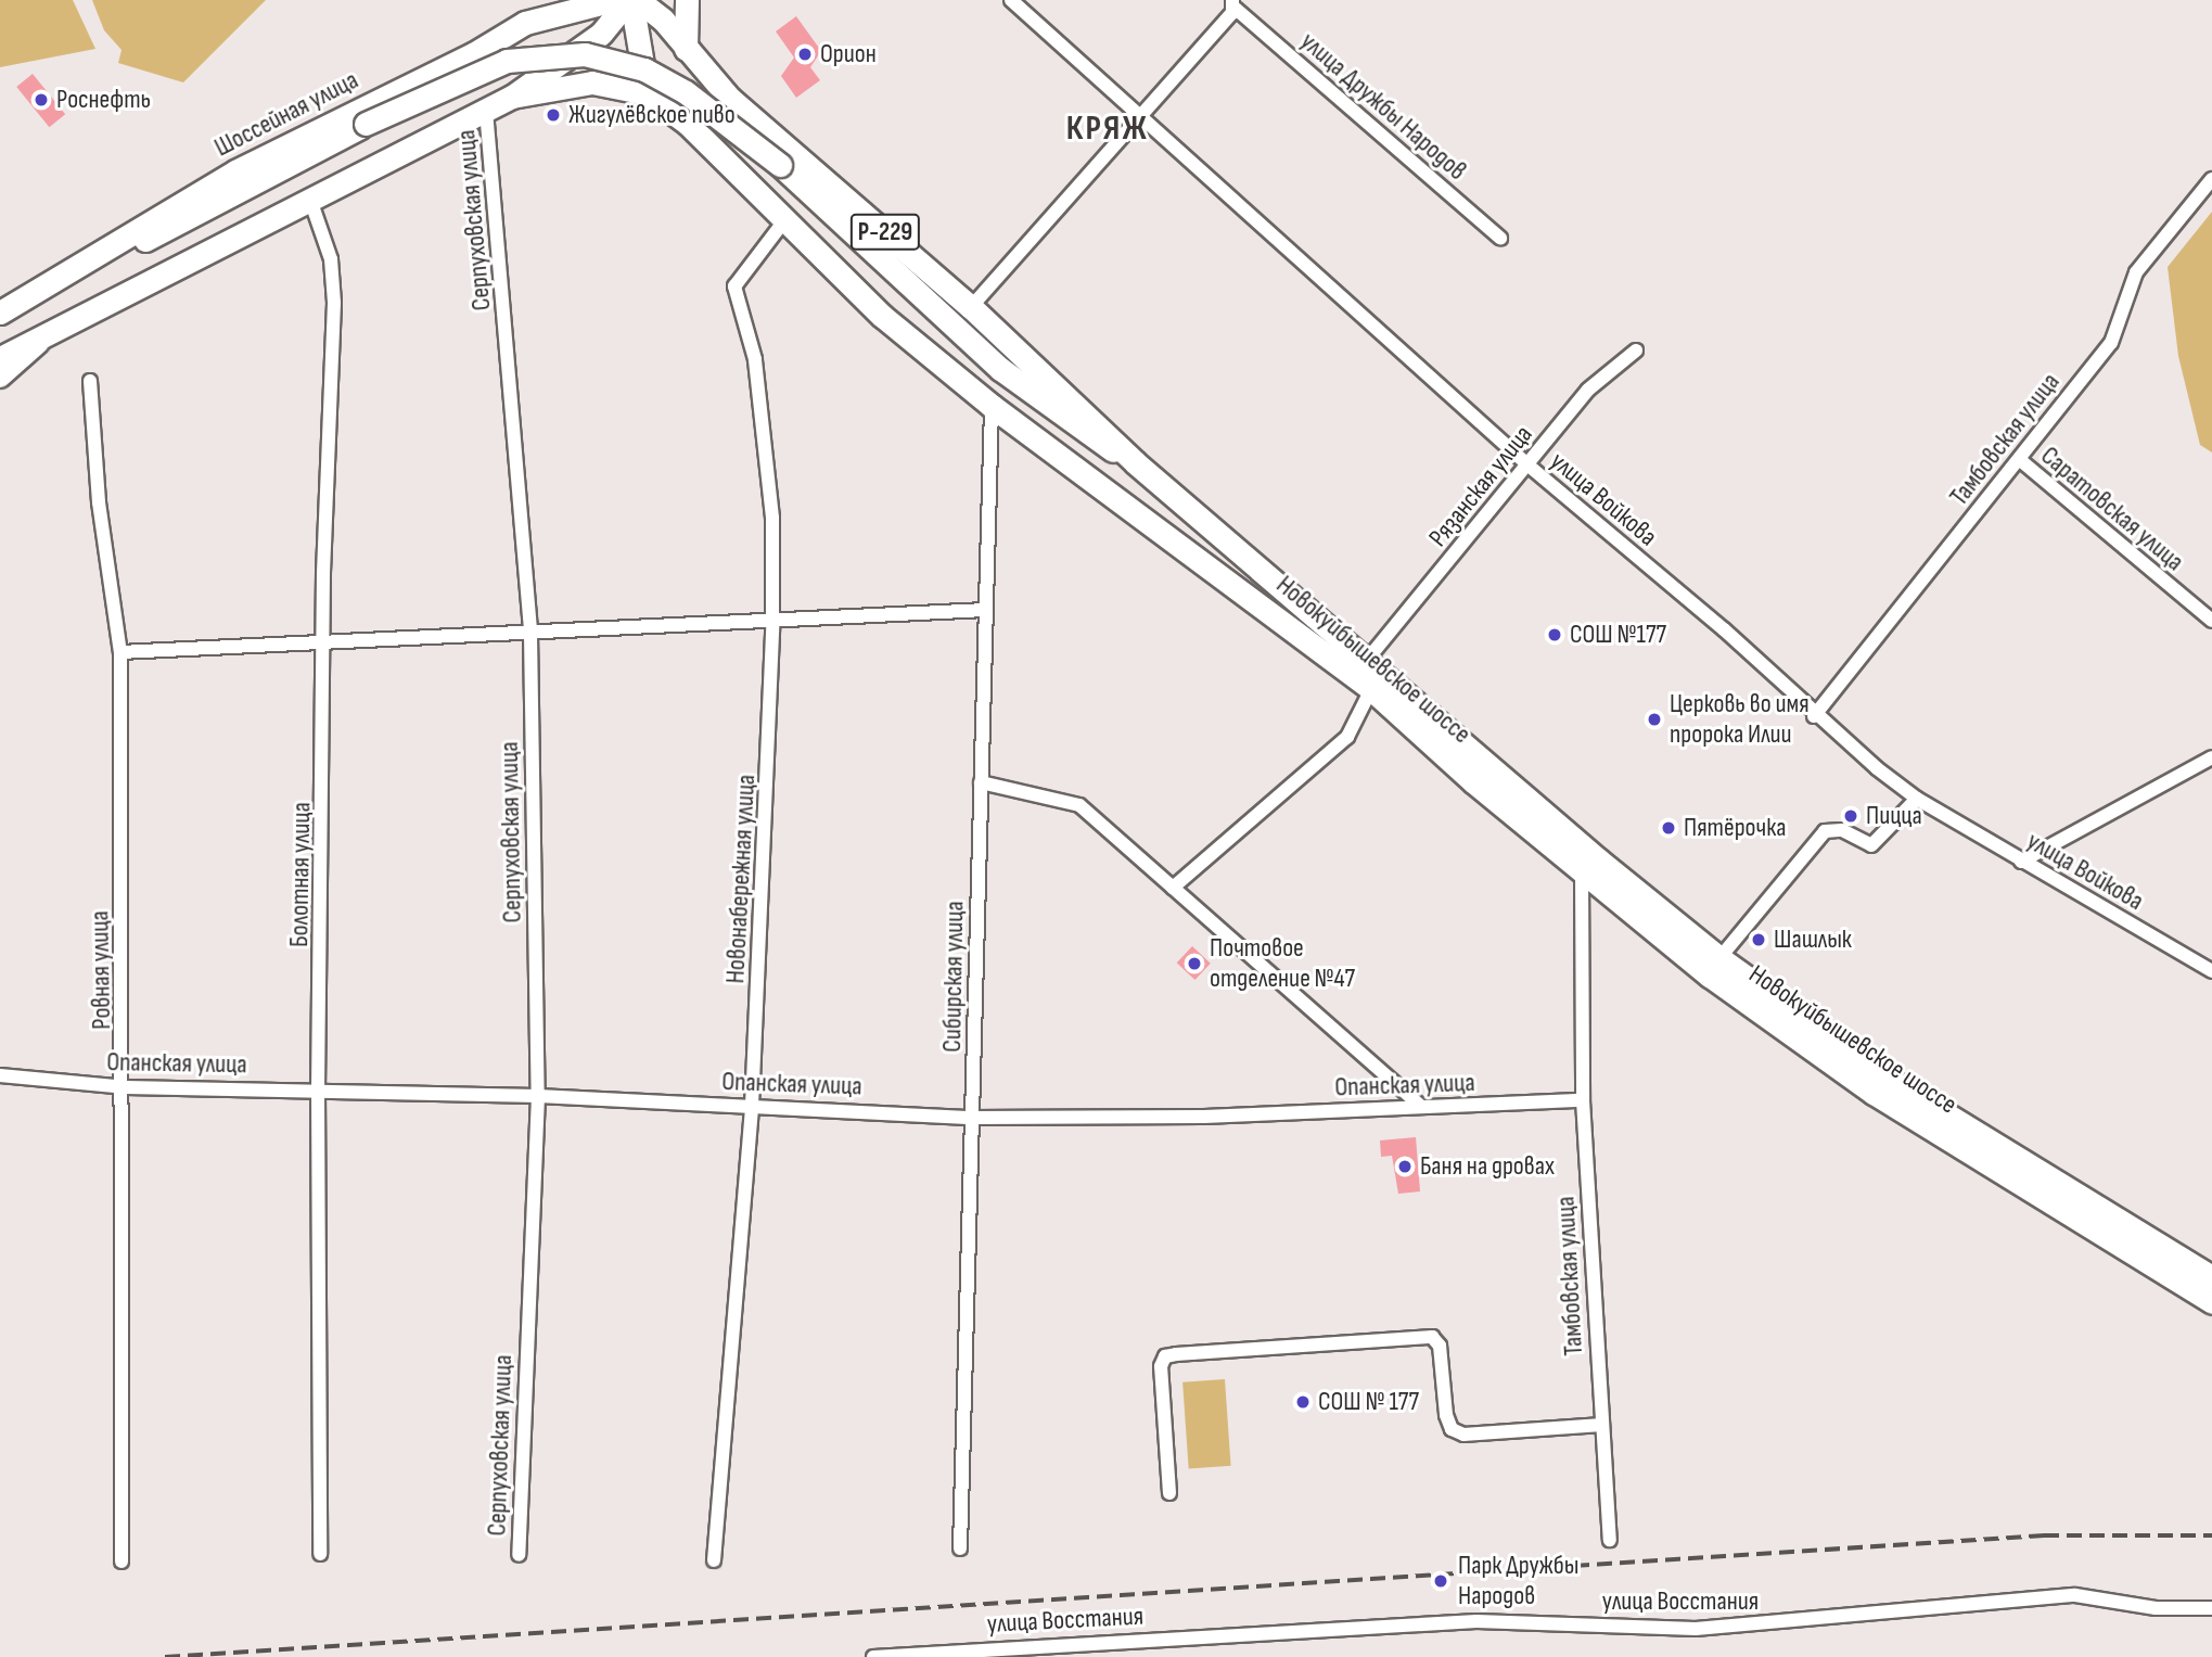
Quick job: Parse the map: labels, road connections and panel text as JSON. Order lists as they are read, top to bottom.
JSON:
{
  "streets": {
    "main road": ["Шоссейная улица", "Р-229", "Новокуйбышевское шоссе"],
    "street": [
      "улица Дружбы Народов",
      "Серпуховская улица",
      "Тамбовская улица",
      "Рязанская улица",
      "улица Войкова",
      "Саратовская улица",
      "Болотная улица",
      "Новонабережная улица",
      "Ровная улица",
      "Сибирская улица",
      "Опанская улица",
      "улица Восстания"
    ]
  },
  "crossings": [
    ["улица Дружбы Народов", "улица Войкова"],
    ["улица Дружбы Народов", "Новокуйбышевское шоссе"],
    ["Шоссейная улица", "Новокуйбышевское шоссе"],
    ["Серпуховская улица", "Опанская улица"],
    ["Тамбовская улица", "улица Войкова"],
    ["Тамбовская улица", "Саратовская улица"],
    ["Тамбовская улица", "Новокуйбышевское шоссе"],
    ["Тамбовская улица", "Опанская улица"],
    ["Рязанская улица", "улица Войкова"],
    ["Рязанская улица", "Новокуйбышевское шоссе"],
    ["Новокуйбышевское шоссе", "Новонабережная улица"],
    ["Новокуйбышевское шоссе", "Сибирская улица"],
    ["Болотная улица", "Опанская улица"],
    ["Новонабережная улица", "Опанская улица"],
    ["Ровная улица", "Опанская улица"],
    ["Сибирская улица", "Опанская улица"]
  ],
  "districts": ["КРЯЖ"],
  "places": [
    "Орион",
    "Роснефть",
    "Жигулёвское пиво",
    "СОШ №177",
    "Церковь во имя пророка Илии",
    "Пицца",
    "Пятёрочка",
    "Шашлык",
    "Почтовое отделение №47",
    "Баня на дровах",
    "СОШ № 177",
    "Парк Дружбы Народов"
  ]
}
